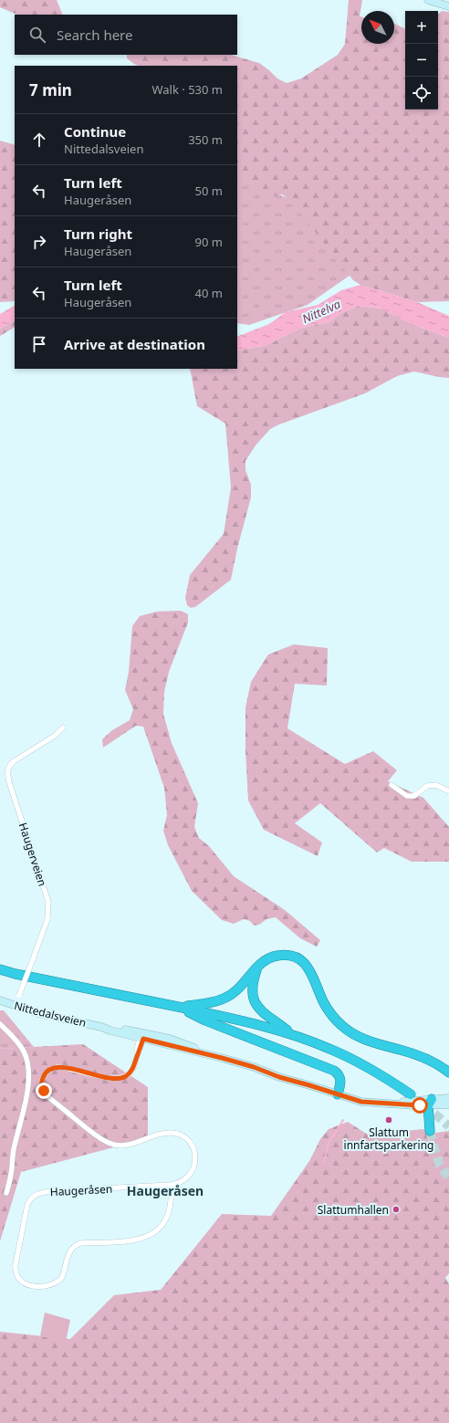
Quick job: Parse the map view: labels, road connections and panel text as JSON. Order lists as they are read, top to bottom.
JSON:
{
  "streets": {
    "main road": ["Nittedalsveien"],
    "street": ["Haugerveien", "Haugeråsen"]
  },
  "crossings": [
    ["Haugerveien", "Nittedalsveien"],
    ["Nittedalsveien", "Haugeråsen"]
  ],
  "districts": ["Haugeråsen"],
  "water": ["Nittelva"],
  "places": ["Slattum innfartsparkering", "Slattumhallen"],
  "north": "top left",
  "page": {
    "map_buttons": ["+", "−"],
    "search": "Search here",
    "heading": ["7 min", "Walk · 530 m"],
    "list": [
      ["Continue", "Nittedalsveien", "350 m"],
      ["Turn left", "Haugeråsen", "50 m"],
      ["Turn right", "Haugeråsen", "90 m"],
      ["Turn left", "Haugeråsen", "40 m"],
      "Arrive at destination"
    ]
  }
}
